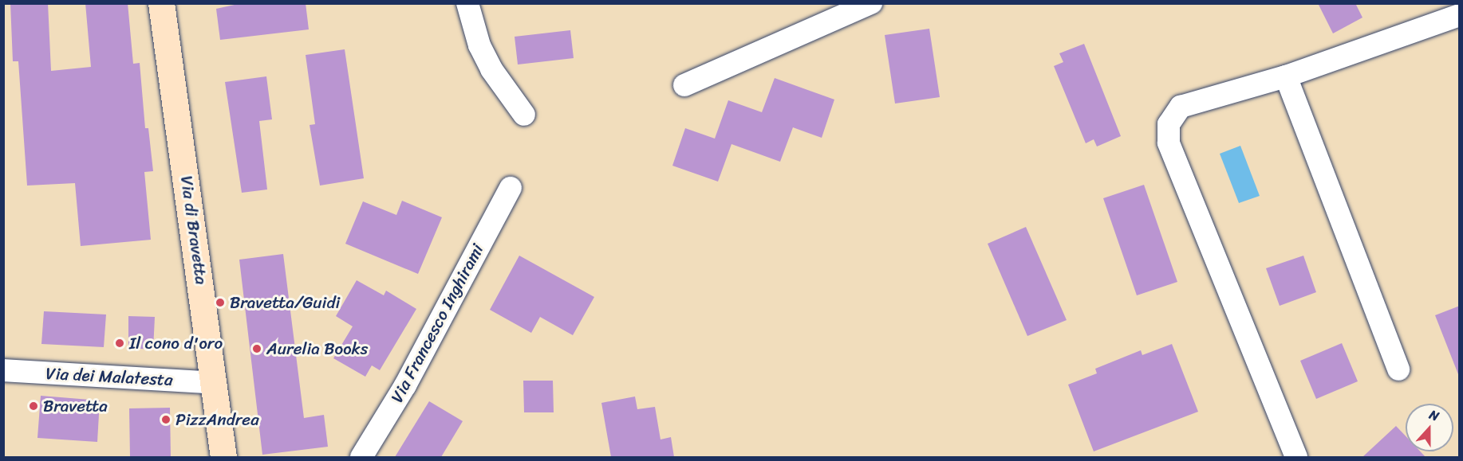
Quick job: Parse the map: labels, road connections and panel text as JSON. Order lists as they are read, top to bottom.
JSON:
{
  "streets": {
    "main road": ["Via di Bravetta"],
    "street": ["Via Francesco Inghirami", "Via dei Malatesta"]
  },
  "crossings": [
    ["Via di Bravetta", "Via dei Malatesta"]
  ],
  "places": [
    "Bravetta/Guidi",
    "Il cono d'oro",
    "Aurelia Books",
    "Bravetta",
    "PizzAndrea"
  ],
  "north": "top"
}
